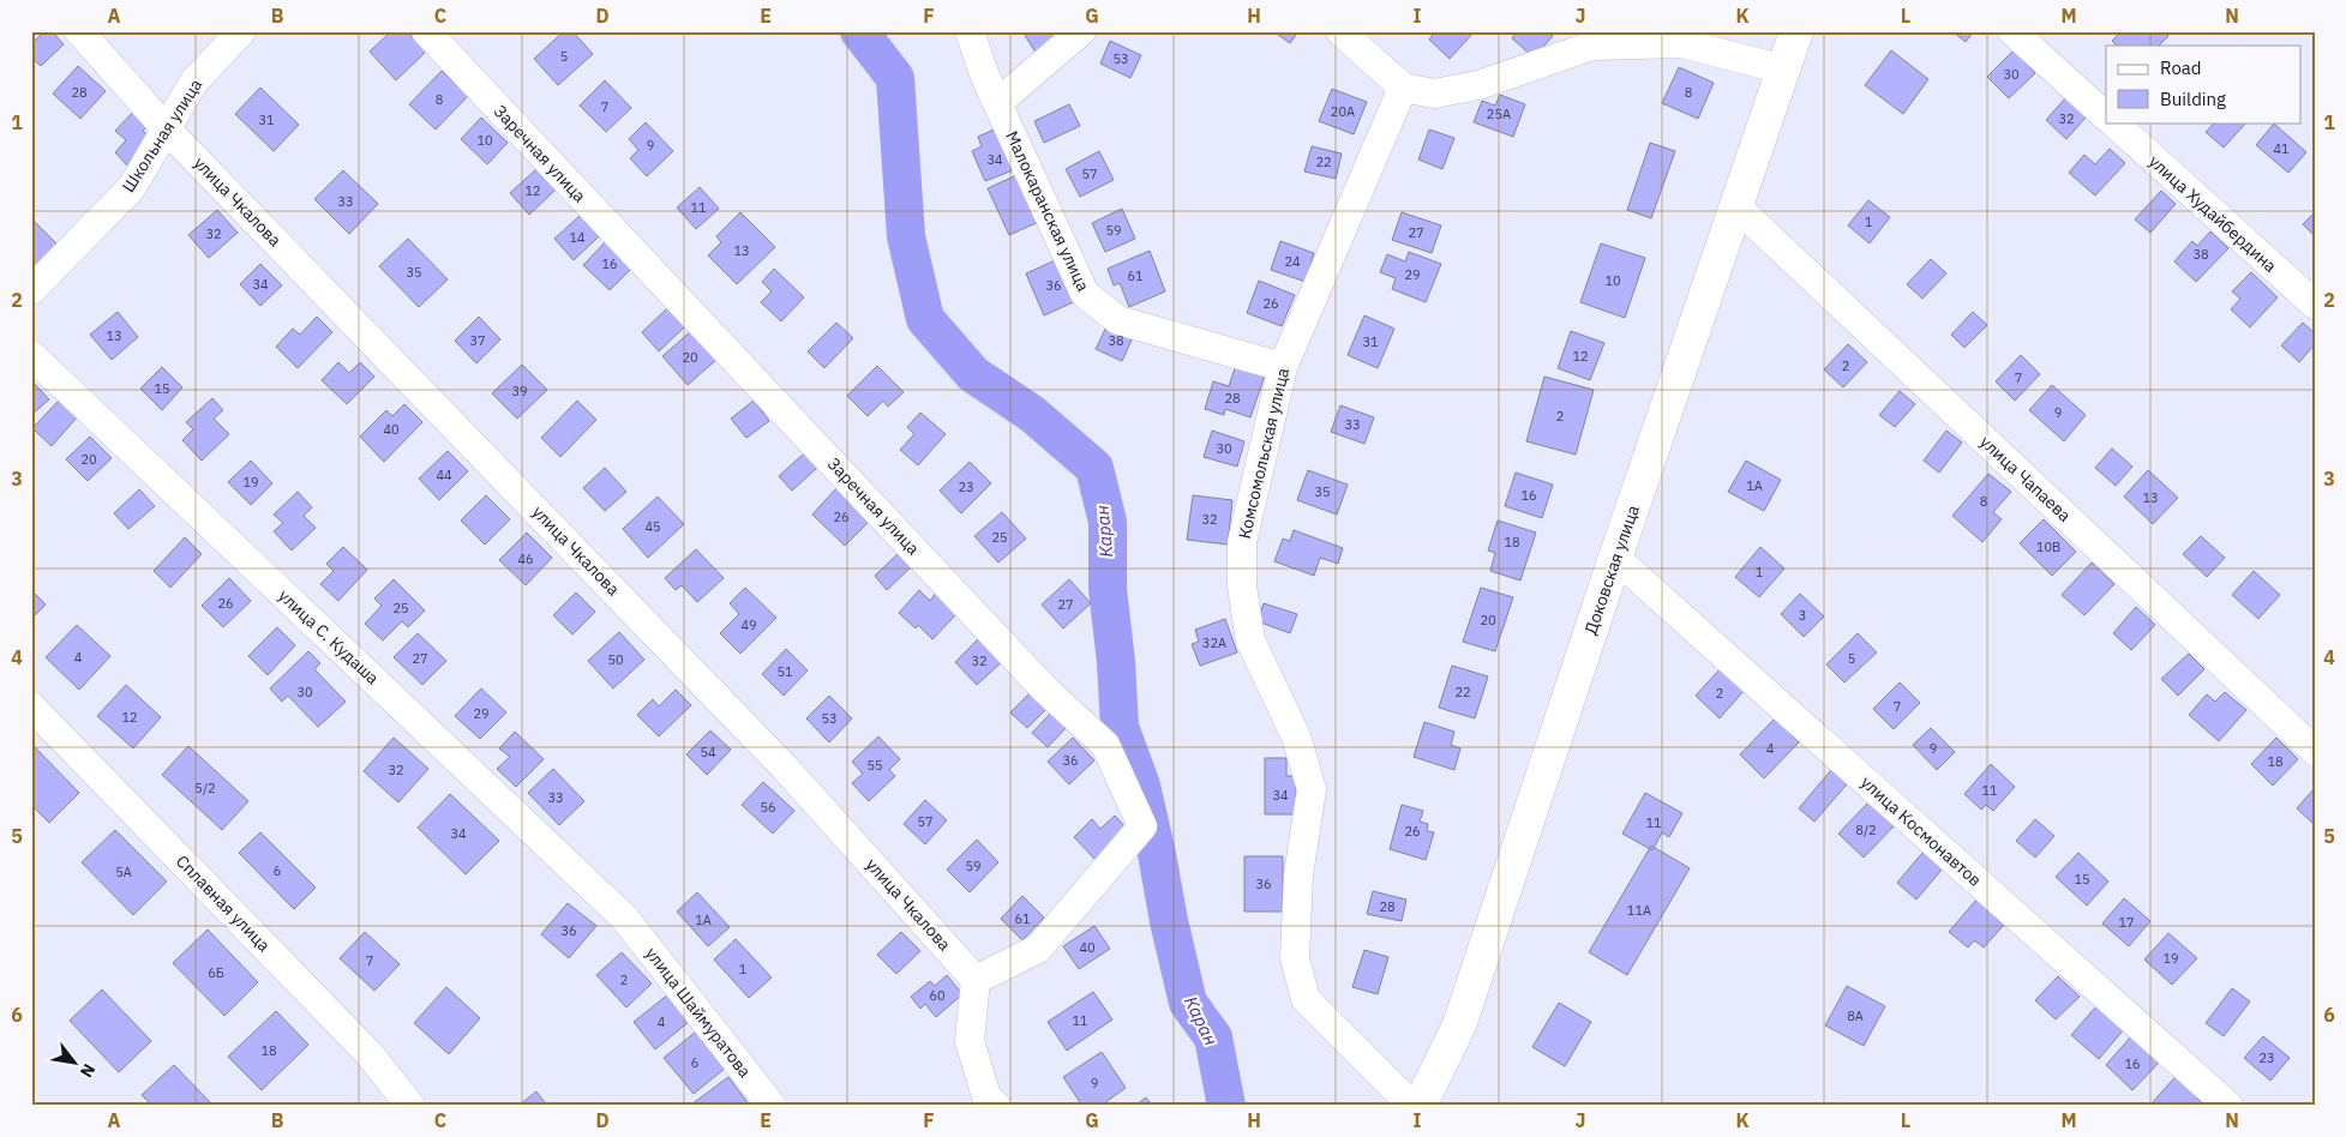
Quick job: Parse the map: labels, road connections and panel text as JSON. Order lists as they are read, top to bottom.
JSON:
{
  "streets": {
    "main road": ["Доковская улица"],
    "street": [
      "Школьная улица",
      "Заречная улица",
      "улица Чкалова",
      "Малокаранская улица",
      "улица Худайбердина",
      "Комсомольская улица",
      "улица Чапаева",
      "улица С. Кудаша",
      "улица Космонавтов",
      "Сплавная улица",
      "улица Шаймуратова"
    ]
  },
  "crossings": [
    ["Школьная улица", "улица Чкалова"],
    ["Заречная улица", "улица Чкалова"],
    ["Малокаранская улица", "Комсомольская улица"],
    ["улица Чапаева", "Доковская улица"],
    ["Доковская улица", "улица Космонавтов"],
    ["улица С. Кудаша", "улица Шаймуратова"]
  ],
  "water": ["Каран"],
  "house_numbers": [
    "5",
    "53",
    "30",
    "28",
    "8",
    "8",
    "7",
    "20А",
    "25А",
    "32",
    "31",
    "10",
    "9",
    "41",
    "34",
    "22",
    "57",
    "12",
    "33",
    "11",
    "1",
    "59",
    "27",
    "32",
    "14",
    "13",
    "38",
    "24",
    "16",
    "35",
    "29",
    "61",
    "10",
    "34",
    "36",
    "26",
    "13",
    "37",
    "38",
    "31",
    "12",
    "20",
    "2",
    "7",
    "15",
    "39",
    "28",
    "9",
    "2",
    "33",
    "40",
    "30",
    "20",
    "44",
    "19",
    "1А",
    "23",
    "35",
    "16",
    "13",
    "8",
    "26",
    "32",
    "45",
    "25",
    "18",
    "10В",
    "46",
    "1",
    "26",
    "27",
    "25",
    "3",
    "20",
    "49",
    "32А",
    "4",
    "27",
    "5",
    "50",
    "32",
    "51",
    "30",
    "22",
    "2",
    "7",
    "29",
    "12",
    "53",
    "4",
    "9",
    "54",
    "36",
    "18",
    "55",
    "32",
    "5/2",
    "11",
    "34",
    "33",
    "56",
    "57",
    "11",
    "8/2",
    "26",
    "34",
    "59",
    "6",
    "5А",
    "15",
    "36",
    "28",
    "11А",
    "61",
    "1А",
    "17",
    "36",
    "40",
    "19",
    "7",
    "1",
    "6Б",
    "2",
    "60",
    "8А",
    "11",
    "4",
    "18",
    "23",
    "6",
    "16",
    "9"
  ],
  "legend": ["Road", "Building"],
  "north": "bottom right",
  "grid": {
    "columns": [
      "A",
      "B",
      "C",
      "D",
      "E",
      "F",
      "G",
      "H",
      "I",
      "J",
      "K",
      "L",
      "M",
      "N"
    ],
    "rows": [
      "1",
      "2",
      "3",
      "4",
      "5",
      "6"
    ]
  }
}
